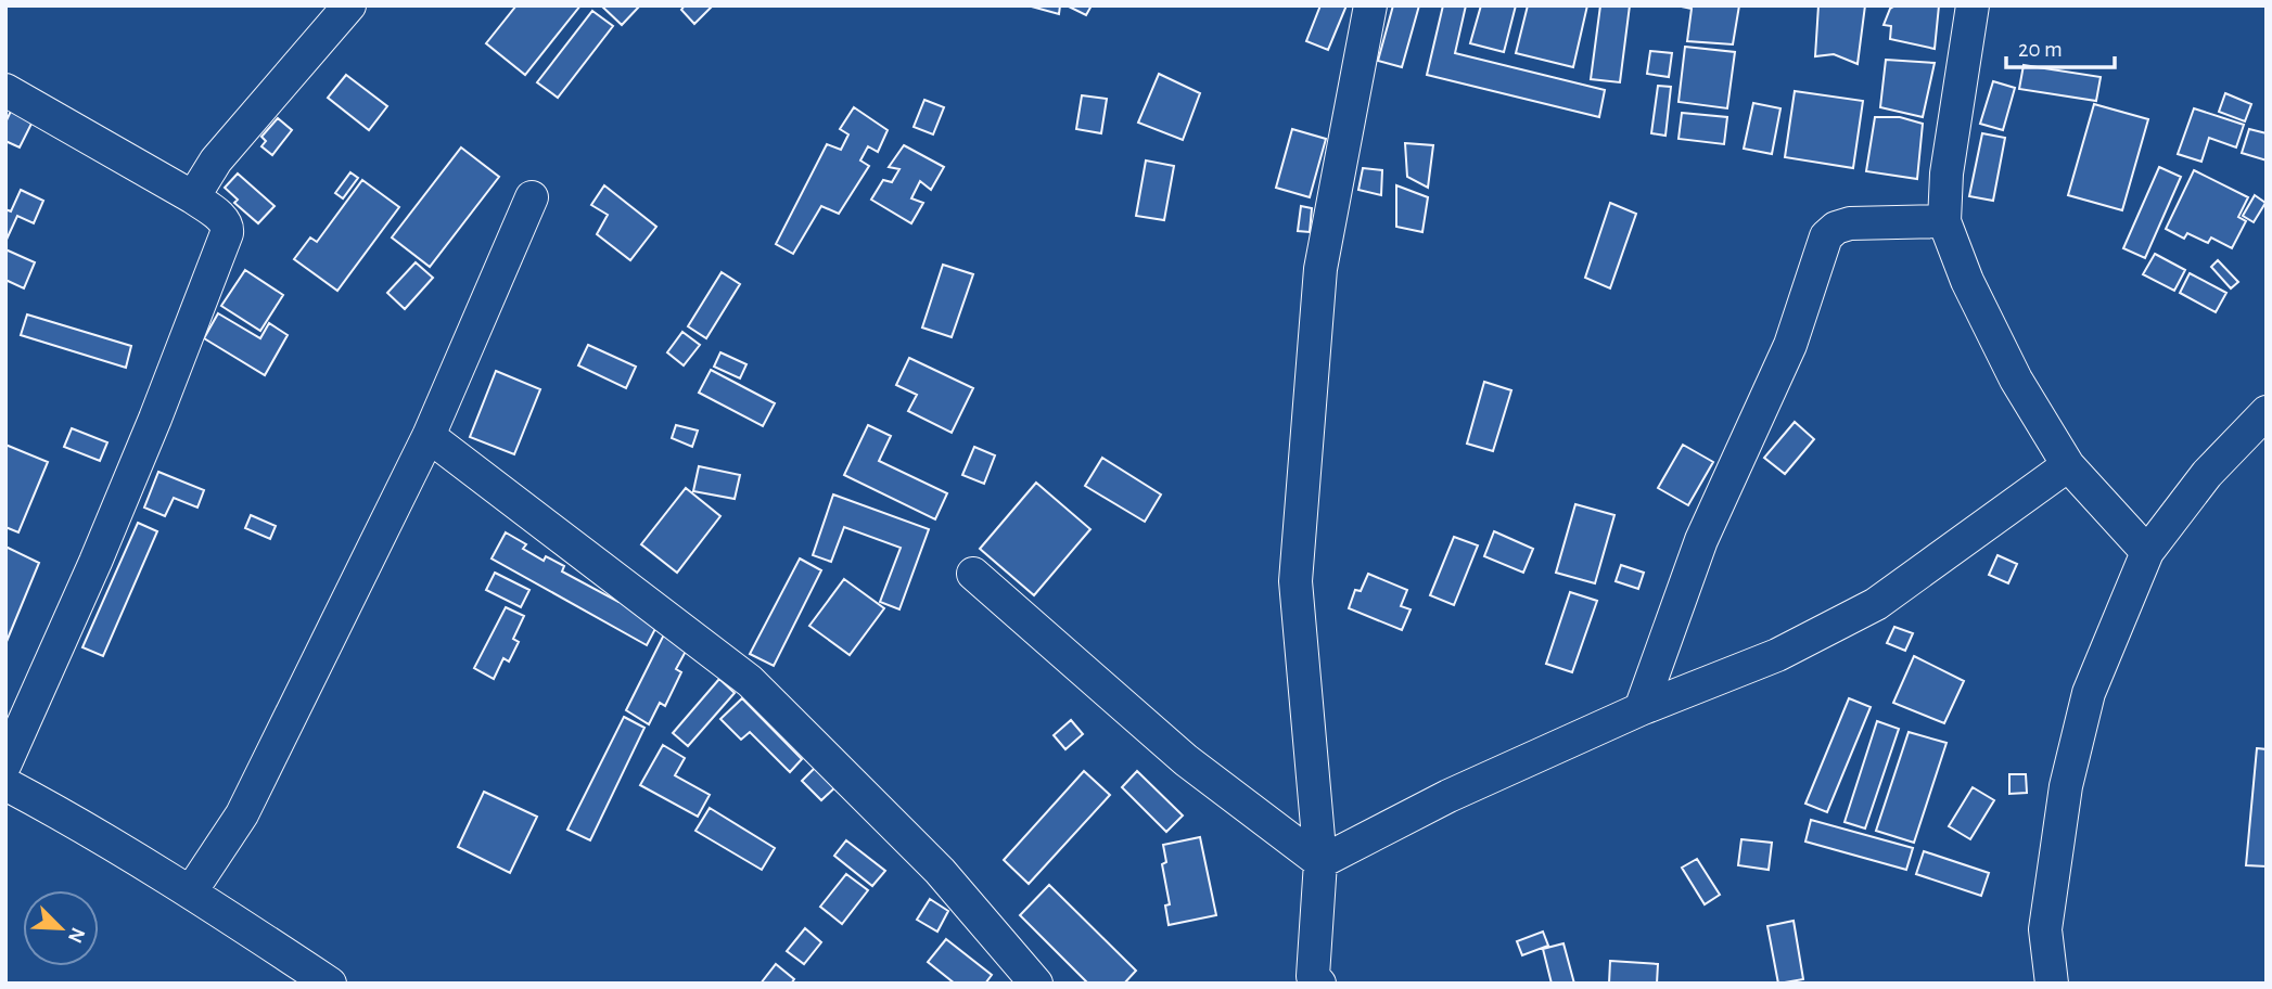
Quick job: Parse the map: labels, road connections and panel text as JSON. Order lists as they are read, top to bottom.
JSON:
{
  "scale_bar": "20 m",
  "north": "bottom right"
}
